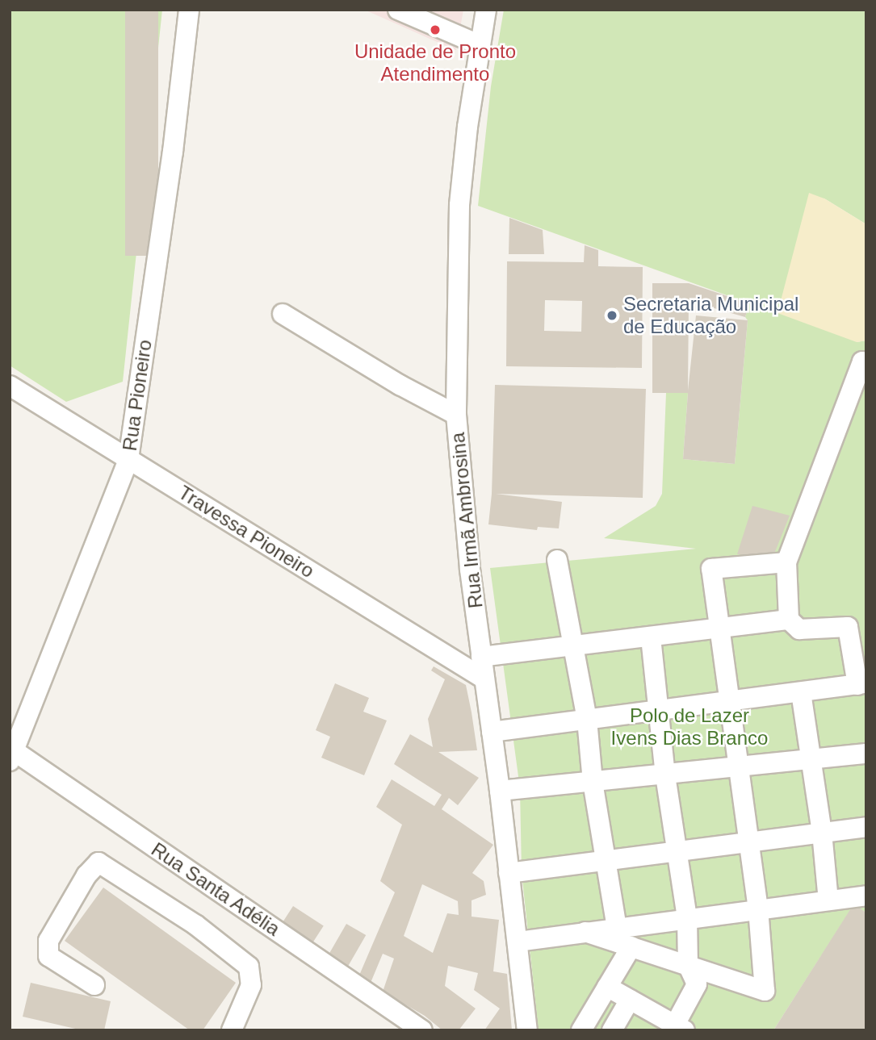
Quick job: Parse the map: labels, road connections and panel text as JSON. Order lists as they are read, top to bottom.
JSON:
{
  "streets": {
    "street": [
      "Rua Pioneiro",
      "Rua Irmã Ambrosina",
      "Travessa Pioneiro",
      "Rua Santa Adélia"
    ]
  },
  "crossings": [
    ["Rua Pioneiro", "Travessa Pioneiro"],
    ["Rua Pioneiro", "Rua Santa Adélia"],
    ["Rua Irmã Ambrosina", "Travessa Pioneiro"]
  ],
  "parks": ["Polo de Lazer Ivens Dias Branco"],
  "places": ["Unidade de Pronto Atendimento", "Secretaria Municipal de Educação"]
}
